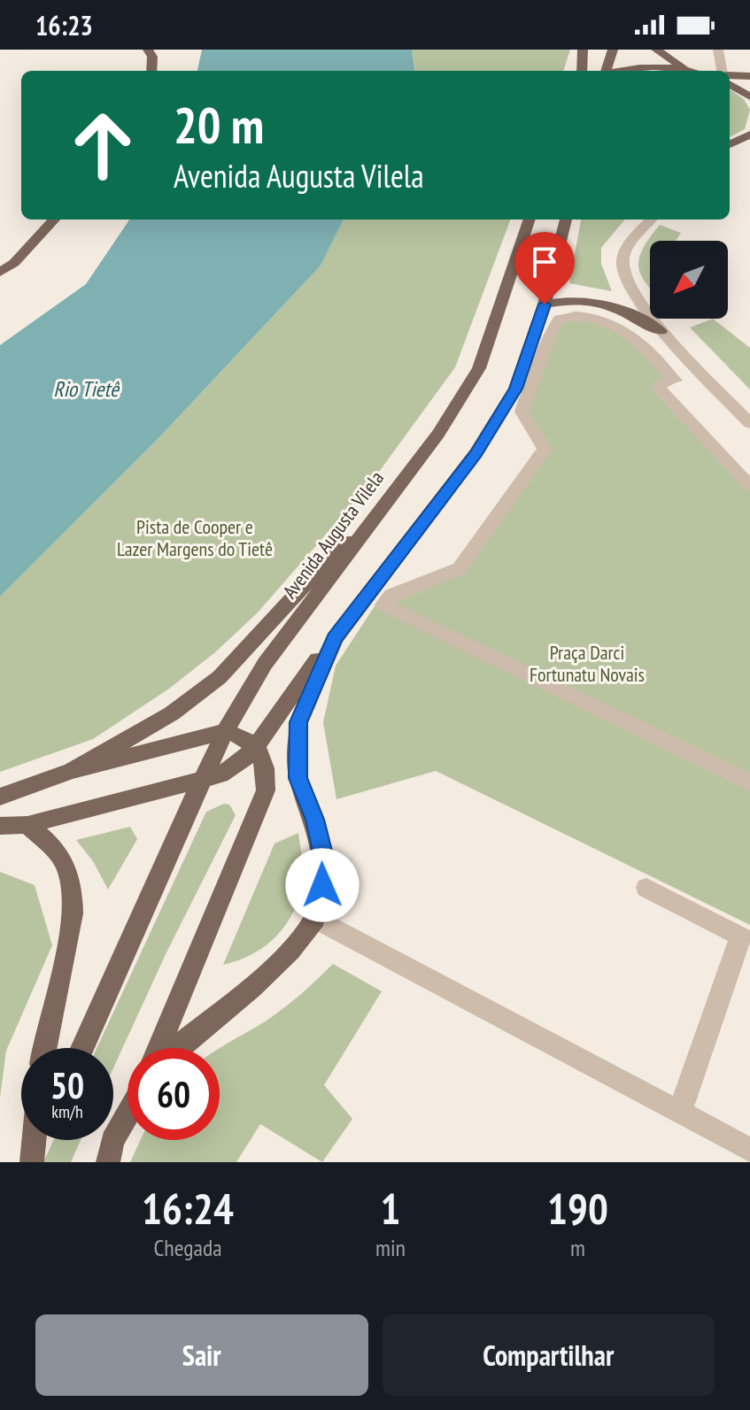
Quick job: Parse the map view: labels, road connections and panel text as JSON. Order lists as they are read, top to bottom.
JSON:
{
  "streets": {
    "main road": ["Avenida Augusta Vilela"]
  },
  "water": ["Rio Tietê"],
  "parks": ["Pista de Cooper e Lazer Margens do Tietê", "Praça Darci Fortunatu Novais"],
  "north": "bottom left",
  "page": {
    "status": "16:23",
    "turn": ["20 m", "Avenida Augusta Vilela"],
    "speed": "50 km/h",
    "limit": "60",
    "eta": [
      "16:24",
      "Chegada",
      "1",
      "min",
      "190",
      "m"
    ],
    "buttons": ["Sair", "Compartilhar"]
  }
}
